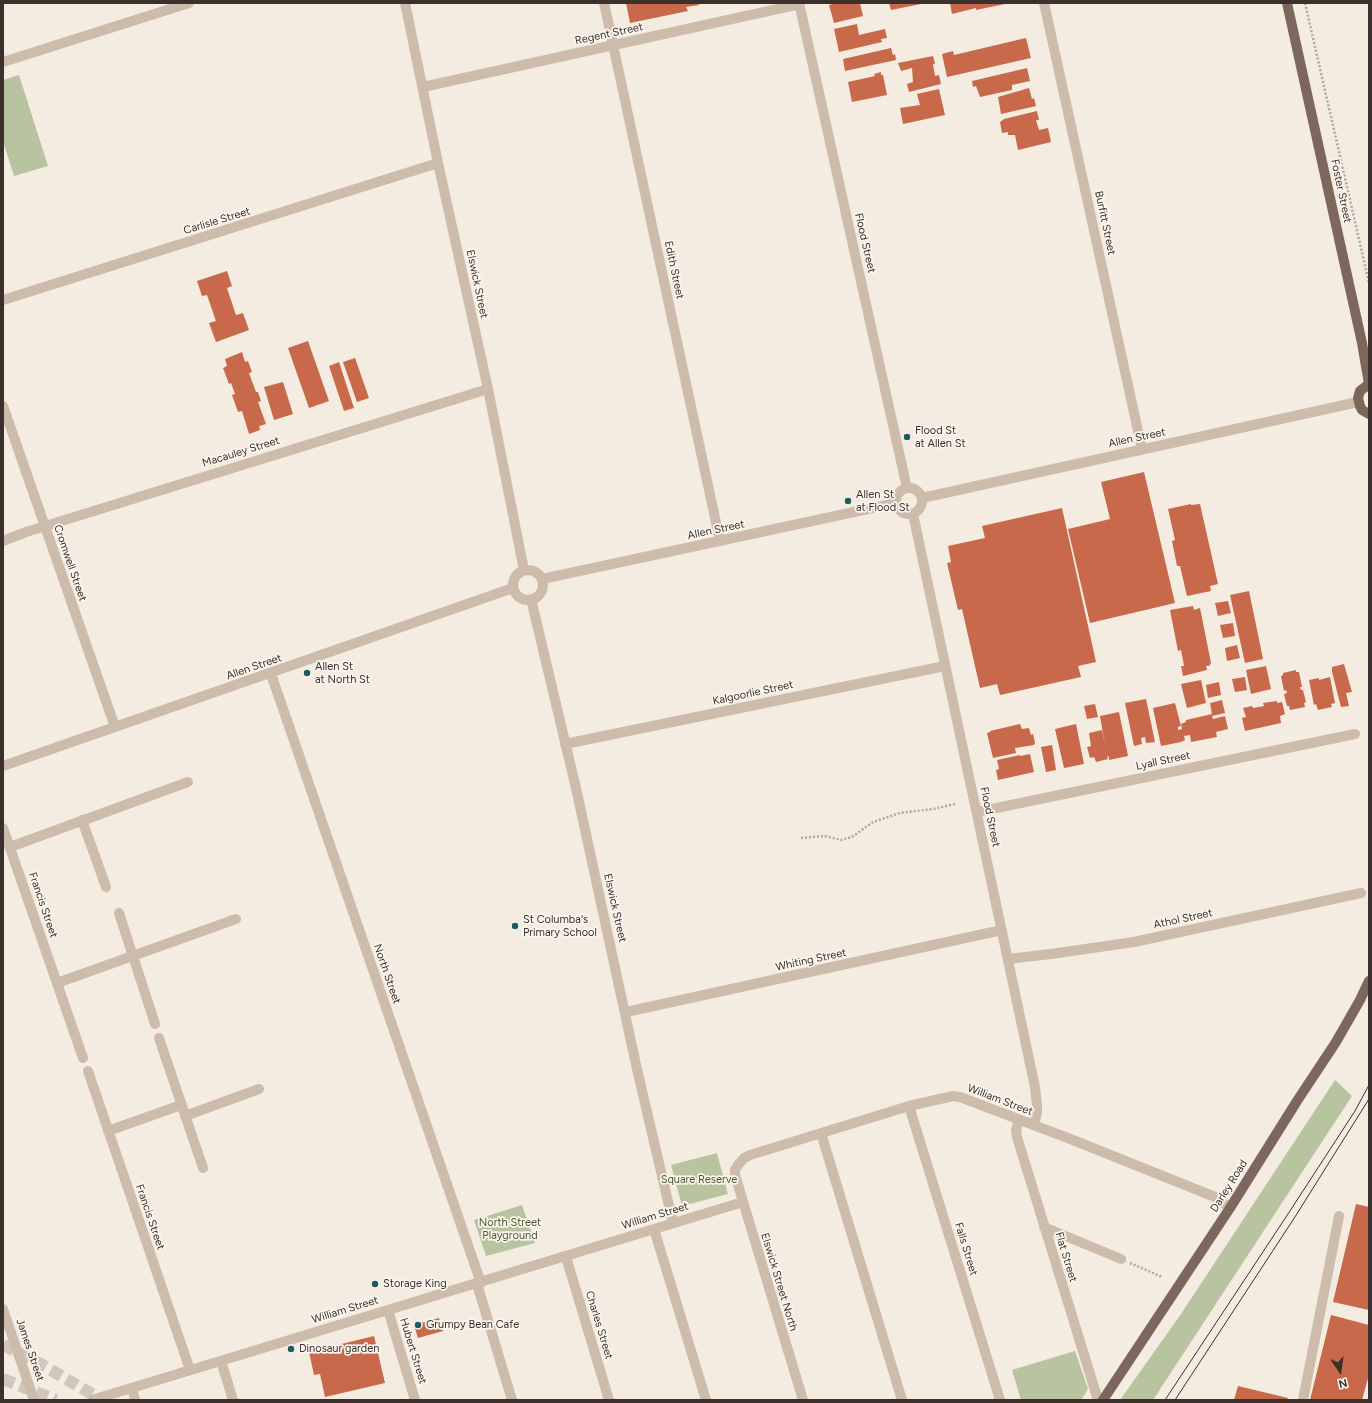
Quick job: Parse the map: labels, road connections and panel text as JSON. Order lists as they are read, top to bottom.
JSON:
{
  "streets": {
    "main road": ["Foster Street", "Darley Road"],
    "street": [
      "Regent Street",
      "Carlisle Street",
      "Burfitt Street",
      "Flood Street",
      "Edith Street",
      "Elswick Street",
      "Allen Street",
      "Macauley Street",
      "Cromwell Street",
      "Kalgoorlie Street",
      "Lyall Street",
      "Francis Street",
      "Athol Street",
      "Whiting Street",
      "North Street",
      "William Street",
      "Falls Street",
      "Flat Street",
      "Elswick Street North",
      "Charles Street",
      "James Street",
      "Hubert Street"
    ]
  },
  "crossings": [
    ["Regent Street", "Flood Street"],
    ["Regent Street", "Edith Street"],
    ["Regent Street", "Elswick Street"],
    ["Carlisle Street", "Elswick Street"],
    ["Burfitt Street", "Allen Street"],
    ["Flood Street", "Allen Street"],
    ["Flood Street", "Kalgoorlie Street"],
    ["Flood Street", "Lyall Street"],
    ["Flood Street", "Athol Street"],
    ["Flood Street", "Whiting Street"],
    ["Flood Street", "William Street"],
    ["Edith Street", "Allen Street"],
    ["Elswick Street", "Allen Street"],
    ["Elswick Street", "Macauley Street"],
    ["Elswick Street", "Kalgoorlie Street"],
    ["Elswick Street", "Whiting Street"],
    ["Elswick Street", "William Street"],
    ["Allen Street", "Cromwell Street"],
    ["Allen Street", "North Street"],
    ["Macauley Street", "Cromwell Street"],
    ["Francis Street", "William Street"],
    ["North Street", "William Street"],
    ["William Street", "Darley Road"],
    ["William Street", "Falls Street"],
    ["William Street", "Flat Street"],
    ["William Street", "Elswick Street North"],
    ["William Street", "Charles Street"],
    ["William Street", "Hubert Street"]
  ],
  "parks": ["Square Reserve", "North Street Playground"],
  "places": [
    "Flood St at Allen St",
    "Allen St at Flood St",
    "Allen St at North St",
    "St Columba's Primary School",
    "Storage King",
    "Grumpy Bean Cafe",
    "Dinosaur garden"
  ],
  "north": "bottom"
}
